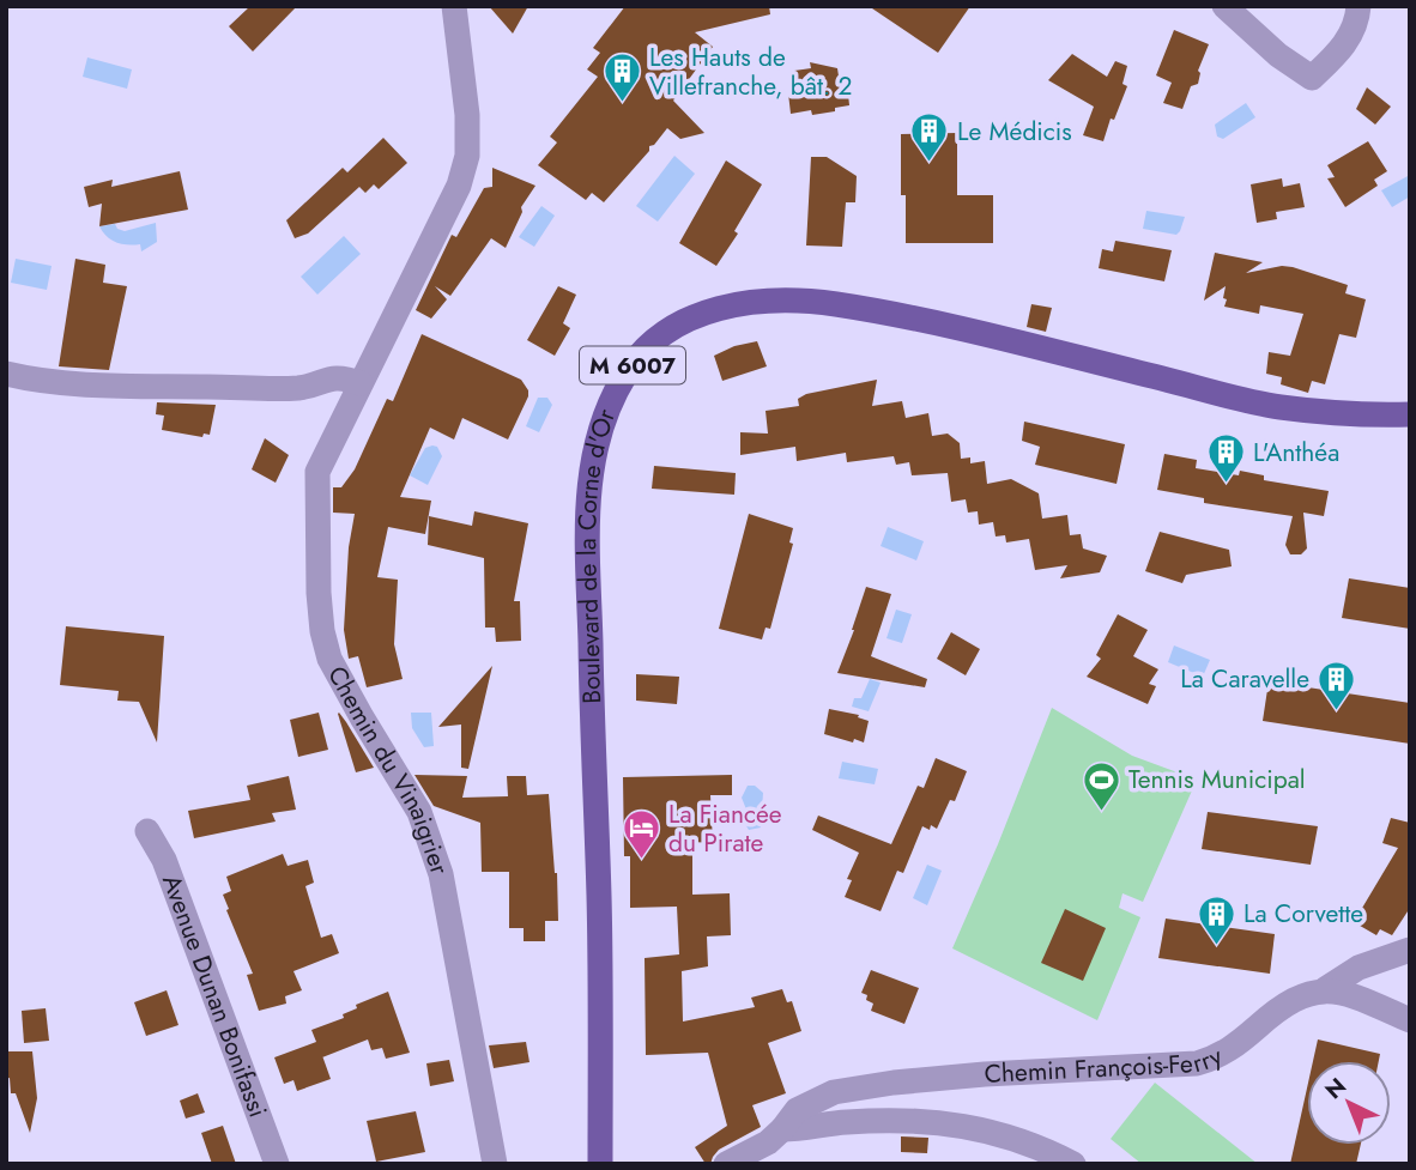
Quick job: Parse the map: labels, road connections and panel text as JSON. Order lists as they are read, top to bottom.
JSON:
{
  "streets": {
    "main road": ["M 6007", "Boulevard de la Corne d'Or"],
    "street": ["Chemin du Vinaigrier", "Avenue Dunan Bonifassi", "Chemin François-Ferry"]
  },
  "places": {
    "building": [
      "Les Hauts de Villefranche, bât. 2",
      "Le Médicis",
      "L'Anthéa",
      "La Caravelle",
      "La Corvette"
    ],
    "sports": ["Tennis Municipal"],
    "hotel": ["La Fiancée du Pirate"]
  },
  "north": "top left"
}
